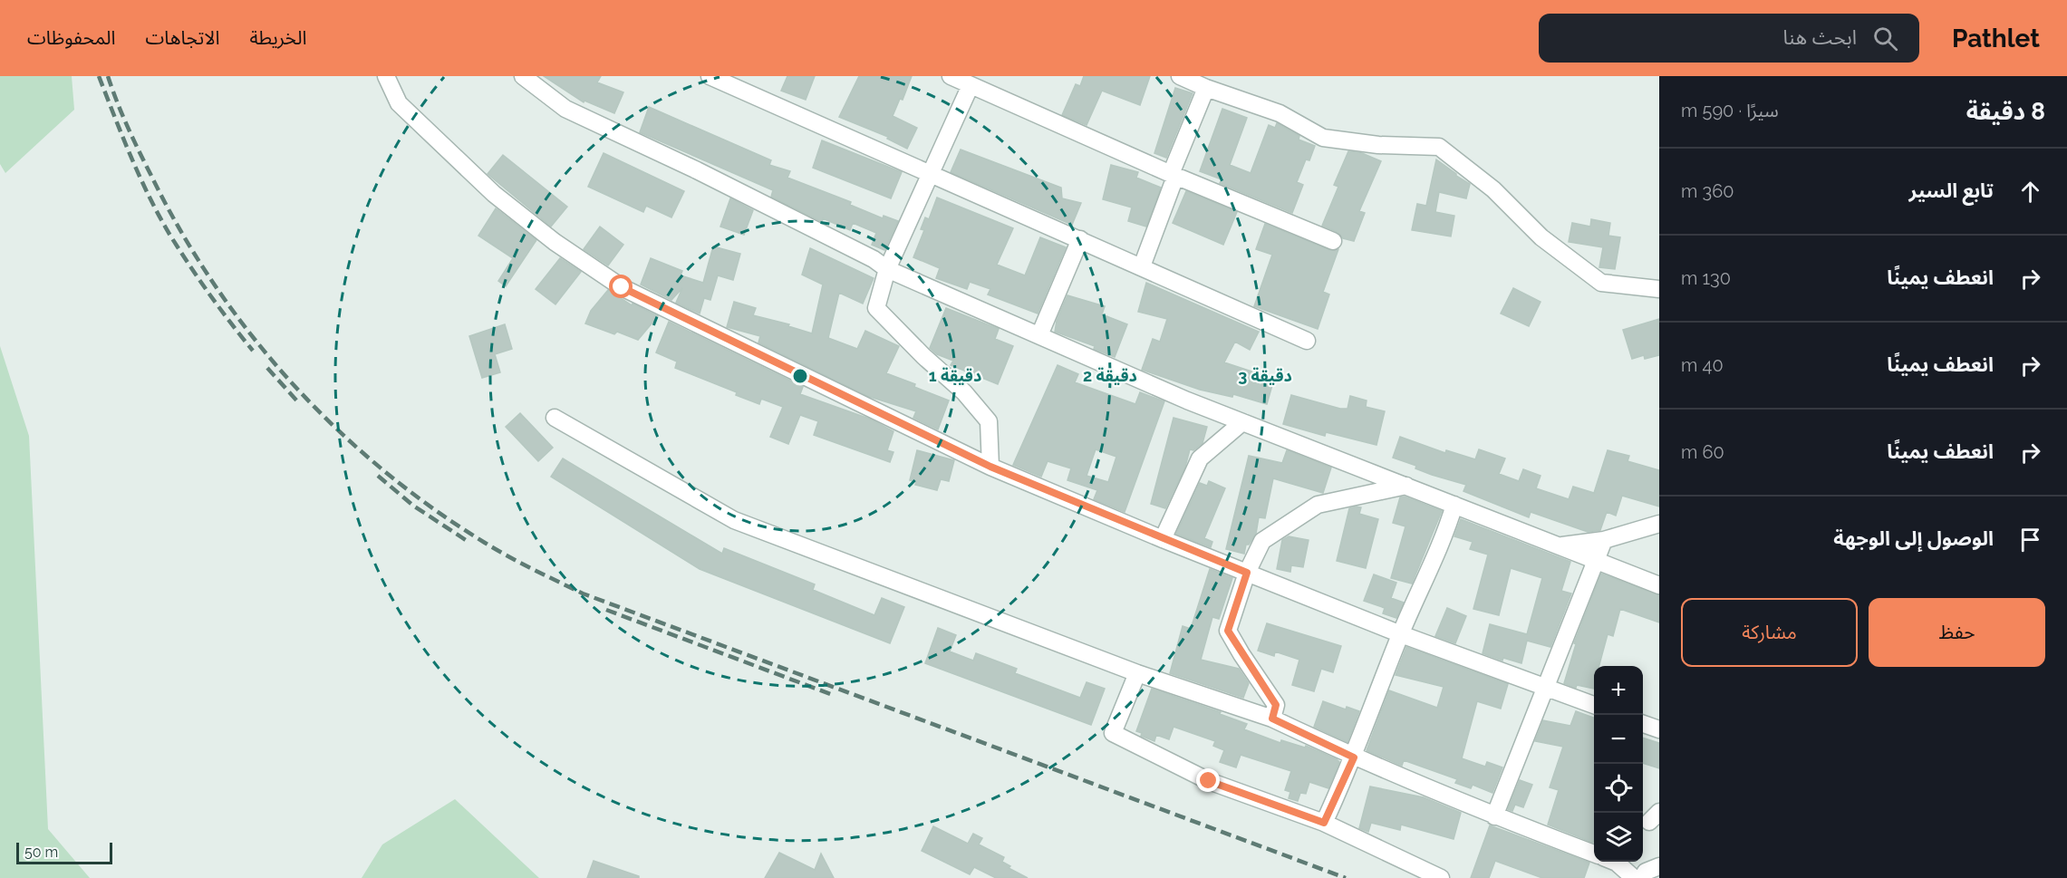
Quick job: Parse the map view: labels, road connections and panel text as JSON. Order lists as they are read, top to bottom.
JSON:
{
  "scale_bar": "50 m",
  "page": {
    "header": "Pathlet",
    "search": "ابحث هنا",
    "nav": ["الخريطة", "الاتجاهات", "المحفوظات"],
    "heading": ["8 دقيقة", "سيرًا · 590 m"],
    "list": [
      ["تابع السير", "360 m"],
      ["انعطف يمينًا", "130 m"],
      ["انعطف يمينًا", "40 m"],
      ["انعطف يمينًا", "60 m"],
      "الوصول إلى الوجهة"
    ],
    "buttons": ["حفظ", "مشاركة"],
    "map_buttons": ["+", "−"],
    "scale": "50 m"
  },
  "rings": ["1 دقيقة", "2 دقيقة", "3 دقيقة"]
}
